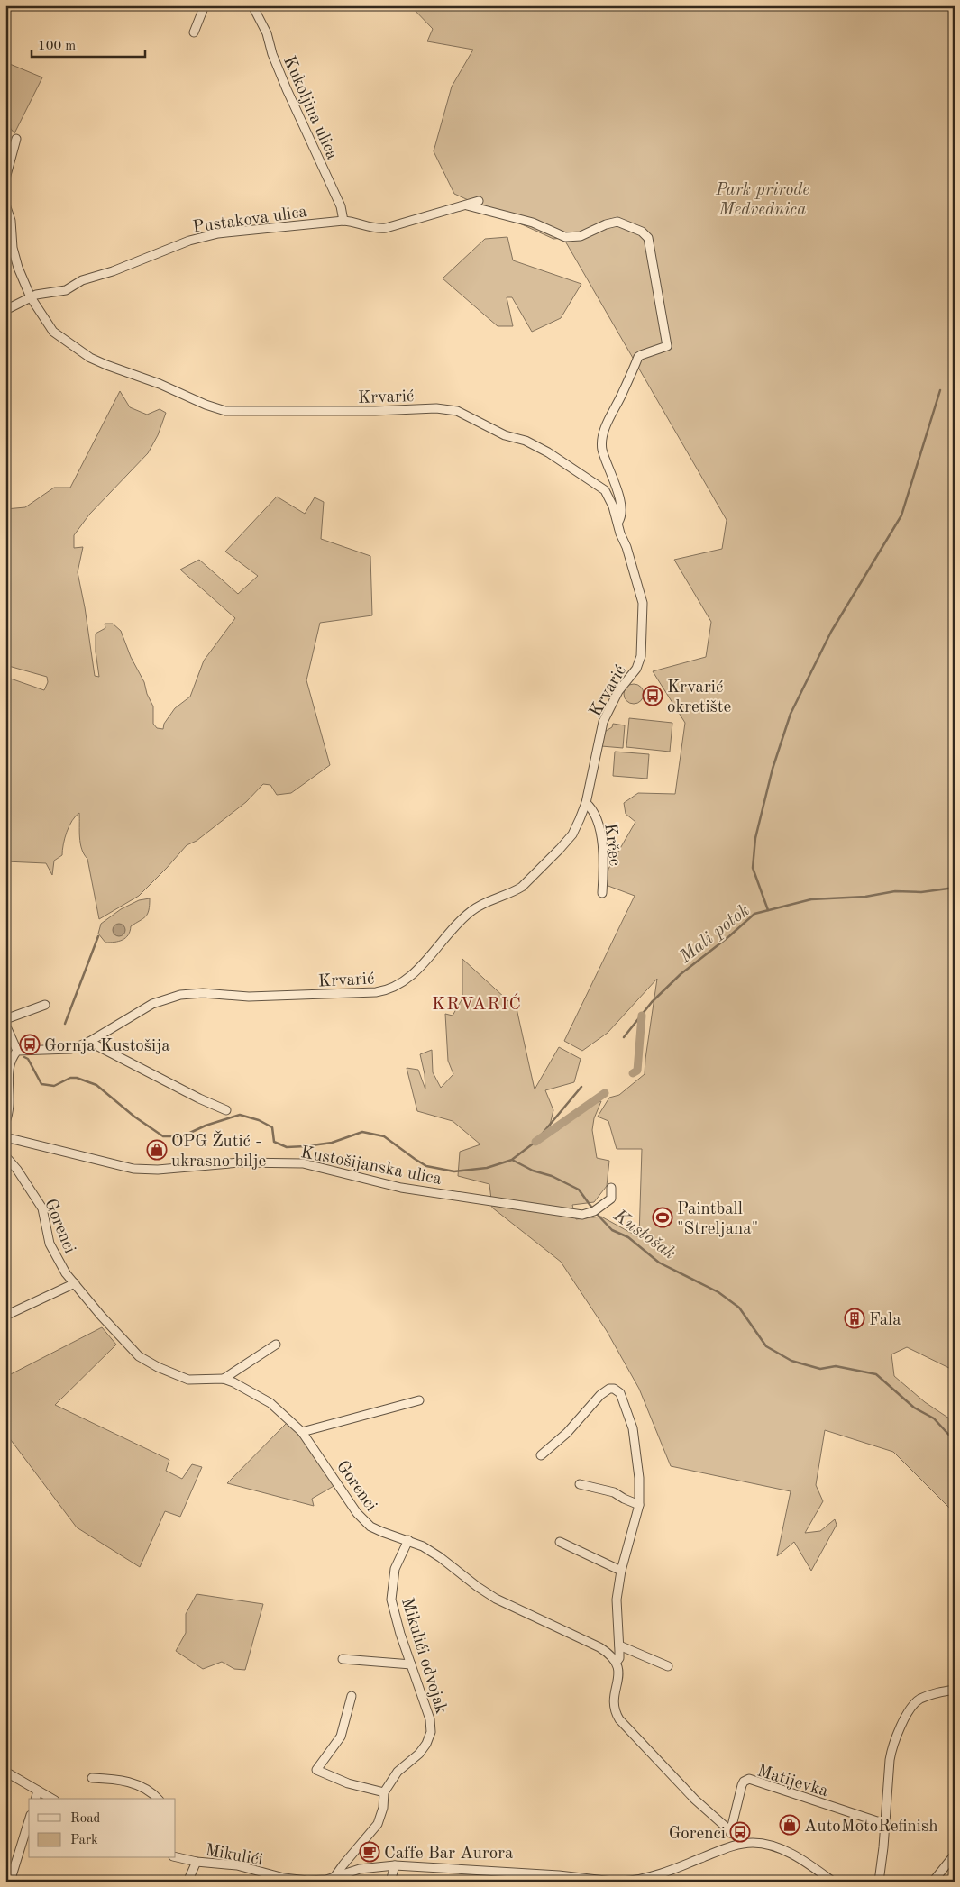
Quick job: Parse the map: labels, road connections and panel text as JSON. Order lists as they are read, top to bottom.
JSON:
{
  "streets": {
    "street": [
      "Kukoljina ulica",
      "Pustakova ulica",
      "Krvarić",
      "Krčec",
      "Kustošijanska ulica",
      "Gorenci",
      "Mikulići odvojak",
      "Matijevka",
      "Mikulići"
    ]
  },
  "crossings": [
    ["Kukoljina ulica", "Pustakova ulica"],
    ["Pustakova ulica", "Krvarić"],
    ["Krvarić", "Krčec"],
    ["Gorenci", "Mikulići odvojak"],
    ["Mikulići odvojak", "Mikulići"]
  ],
  "districts": ["KRVARIĆ"],
  "water": ["Mali potok", "Kustošak"],
  "parks": ["Park prirode Medvednica"],
  "places": {
    "bus stop": ["Krvarić okretište", "Gornja Kustošija", "Gorenci"],
    "shop": ["OPG Žutić - ukrasno bilje", "AutoMotoRefinish"],
    "sports": ["Paintball \"Streljana\""],
    "building": ["Fala"],
    "cafe": ["Caffe Bar Aurora"]
  },
  "legend": ["Road", "Park"],
  "scale_bar": "100 m"
}
